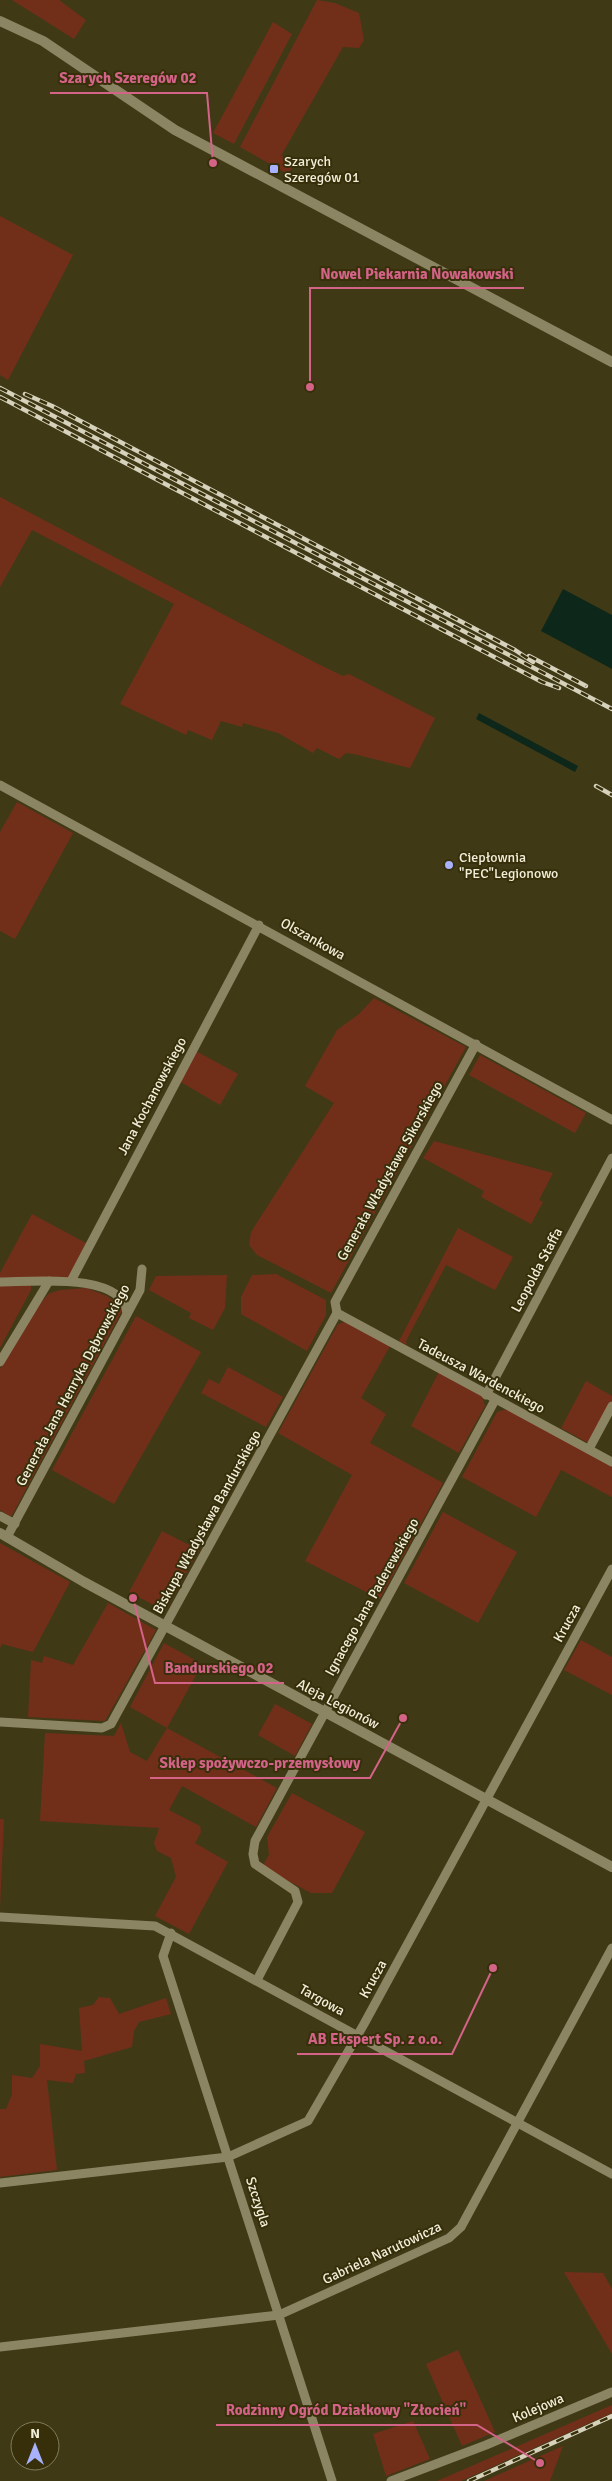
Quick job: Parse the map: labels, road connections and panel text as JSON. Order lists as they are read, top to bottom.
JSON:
{
  "streets": {
    "street": [
      "Olszankowa",
      "Jana Kochanowskiego",
      "Generała Władysława Sikorskiego",
      "Leopolda Staffa",
      "Tadeusza Wardenckiego",
      "Generała Jana Henryka Dąbrowskiego",
      "Biskupa Władysława Bandurskiego",
      "Ignacego Jana Paderewskiego",
      "Krucza",
      "Aleja Legionów",
      "Targowa",
      "Szczygla",
      "Gabriela Narutowicza",
      "Kolejowa"
    ]
  },
  "crossings": [
    ["Olszankowa", "Jana Kochanowskiego"],
    ["Olszankowa", "Generała Władysława Sikorskiego"],
    ["Generała Władysława Sikorskiego", "Tadeusza Wardenckiego"],
    ["Generała Władysława Sikorskiego", "Biskupa Władysława Bandurskiego"],
    ["Leopolda Staffa", "Tadeusza Wardenckiego"],
    ["Tadeusza Wardenckiego", "Biskupa Władysława Bandurskiego"],
    ["Tadeusza Wardenckiego", "Ignacego Jana Paderewskiego"],
    ["Generała Jana Henryka Dąbrowskiego", "Aleja Legionów"],
    ["Biskupa Władysława Bandurskiego", "Aleja Legionów"],
    ["Ignacego Jana Paderewskiego", "Aleja Legionów"],
    ["Ignacego Jana Paderewskiego", "Targowa"],
    ["Krucza", "Aleja Legionów"],
    ["Krucza", "Targowa"],
    ["Krucza", "Szczygla"],
    ["Targowa", "Szczygla"],
    ["Targowa", "Gabriela Narutowicza"],
    ["Szczygla", "Gabriela Narutowicza"]
  ],
  "places": {
    "other": [
      "Szarych Szeregów 02",
      "Nowel Piekarnia Nowakowski",
      "Ciepłownia \"PEC\"Legionowo",
      "Bandurskiego 02",
      "Sklep spożywczo-przemysłowy",
      "AB Ekspert Sp. z o.o.",
      "Rodzinny Ogród Działkowy \"Złocień\""
    ],
    "transit": ["Szarych Szeregów 01"]
  },
  "north": "top"
}
